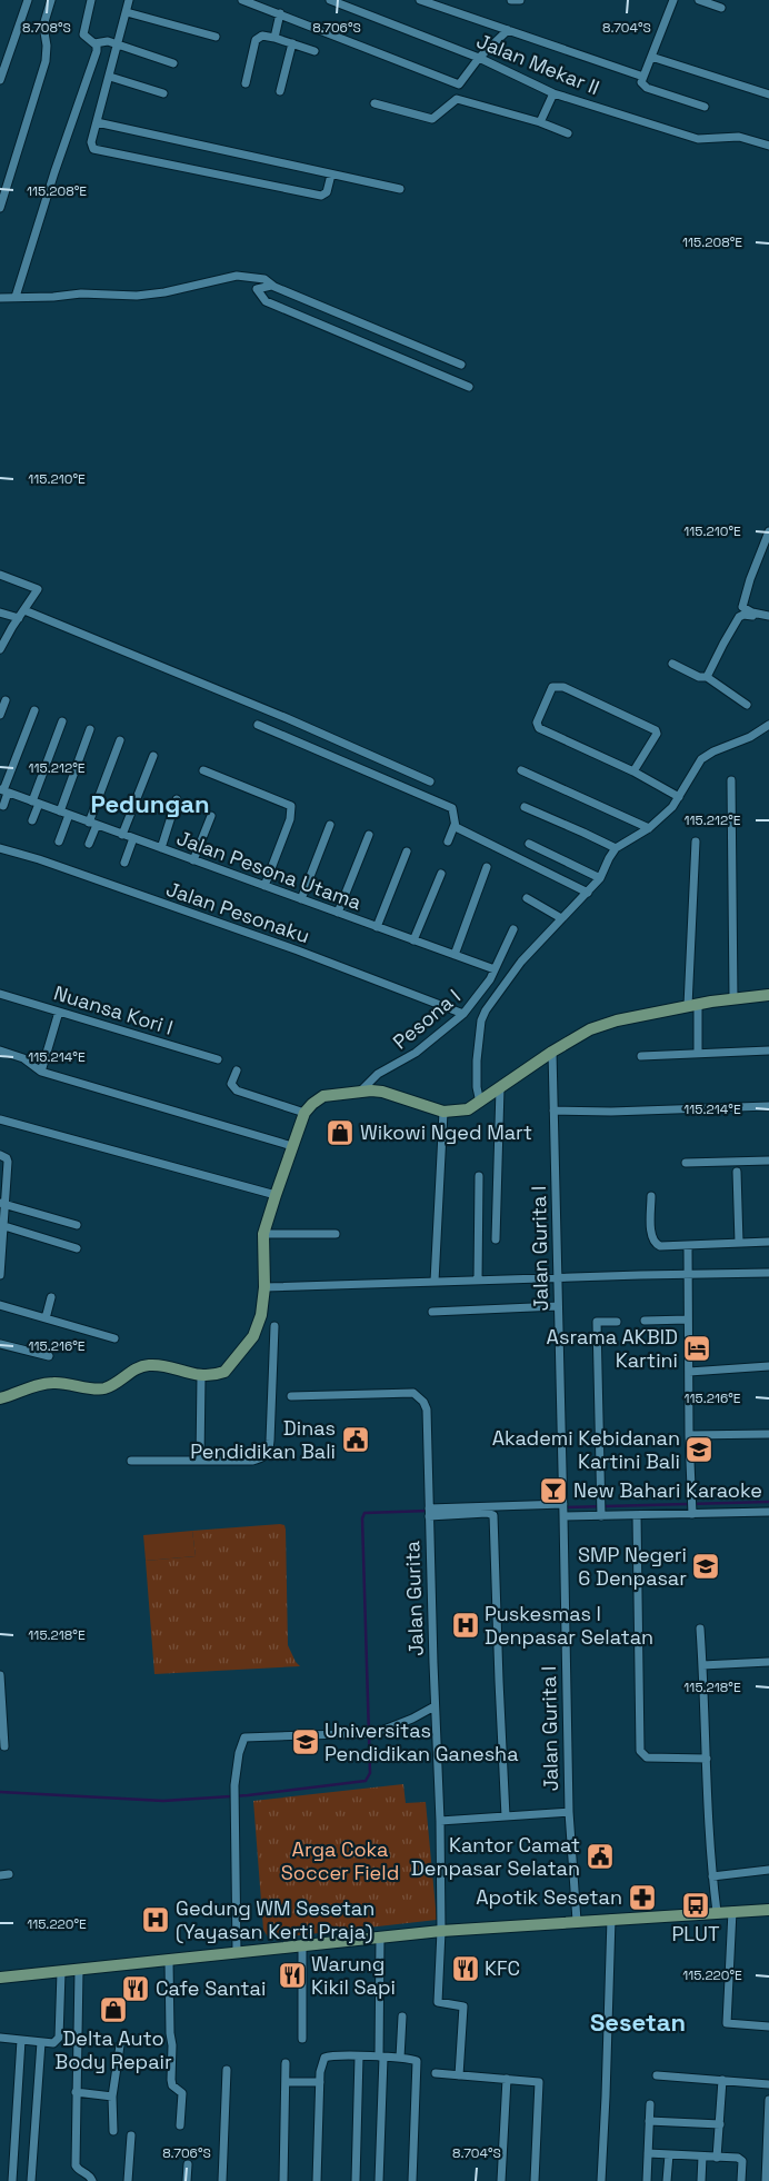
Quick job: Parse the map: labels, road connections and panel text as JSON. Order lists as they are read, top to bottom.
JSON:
{
  "streets": {
    "street": [
      "Jalan Mekar II",
      "Jalan Pesona Utama",
      "Jalan Pesonaku",
      "Nuansa Kori I",
      "Pesona I",
      "Jalan Gurita I",
      "Jalan Gurita"
    ]
  },
  "crossings": [
    ["Jalan Pesona Utama", "Pesona I"],
    ["Jalan Pesonaku", "Pesona I"],
    ["Jalan Gurita I", "Jalan Gurita"]
  ],
  "districts": ["Pedungan", "Sesetan"],
  "parks": ["Arga Coka Soccer Field"],
  "places": {
    "shop": ["Wikowi Nged Mart", "Delta Auto Body Repair"],
    "hotel": ["Asrama AKBID Kartini"],
    "public building": ["Dinas Pendidikan Bali", "Kantor Camat Denpasar Selatan"],
    "school or university": ["Akademi Kebidanan Kartini Bali", "SMP Negeri 6 Denpasar", "Universitas Pendidikan Ganesha"],
    "bar": ["New Bahari Karaoke"],
    "hospital": ["Puskesmas I Denpasar Selatan", "Gedung WM Sesetan (Yayasan Kerti Praja)"],
    "pharmacy": ["Apotik Sesetan"],
    "bus stop": ["PLUT"],
    "restaurant": ["KFC", "Warung Kikil Sapi", "Cafe Santai"]
  },
  "coordinates": [
    "8.708°S",
    "8.706°S",
    "8.704°S",
    "115.208°E",
    "115.210°E",
    "115.212°E",
    "115.214°E",
    "115.216°E",
    "115.218°E",
    "115.220°E"
  ]
}
